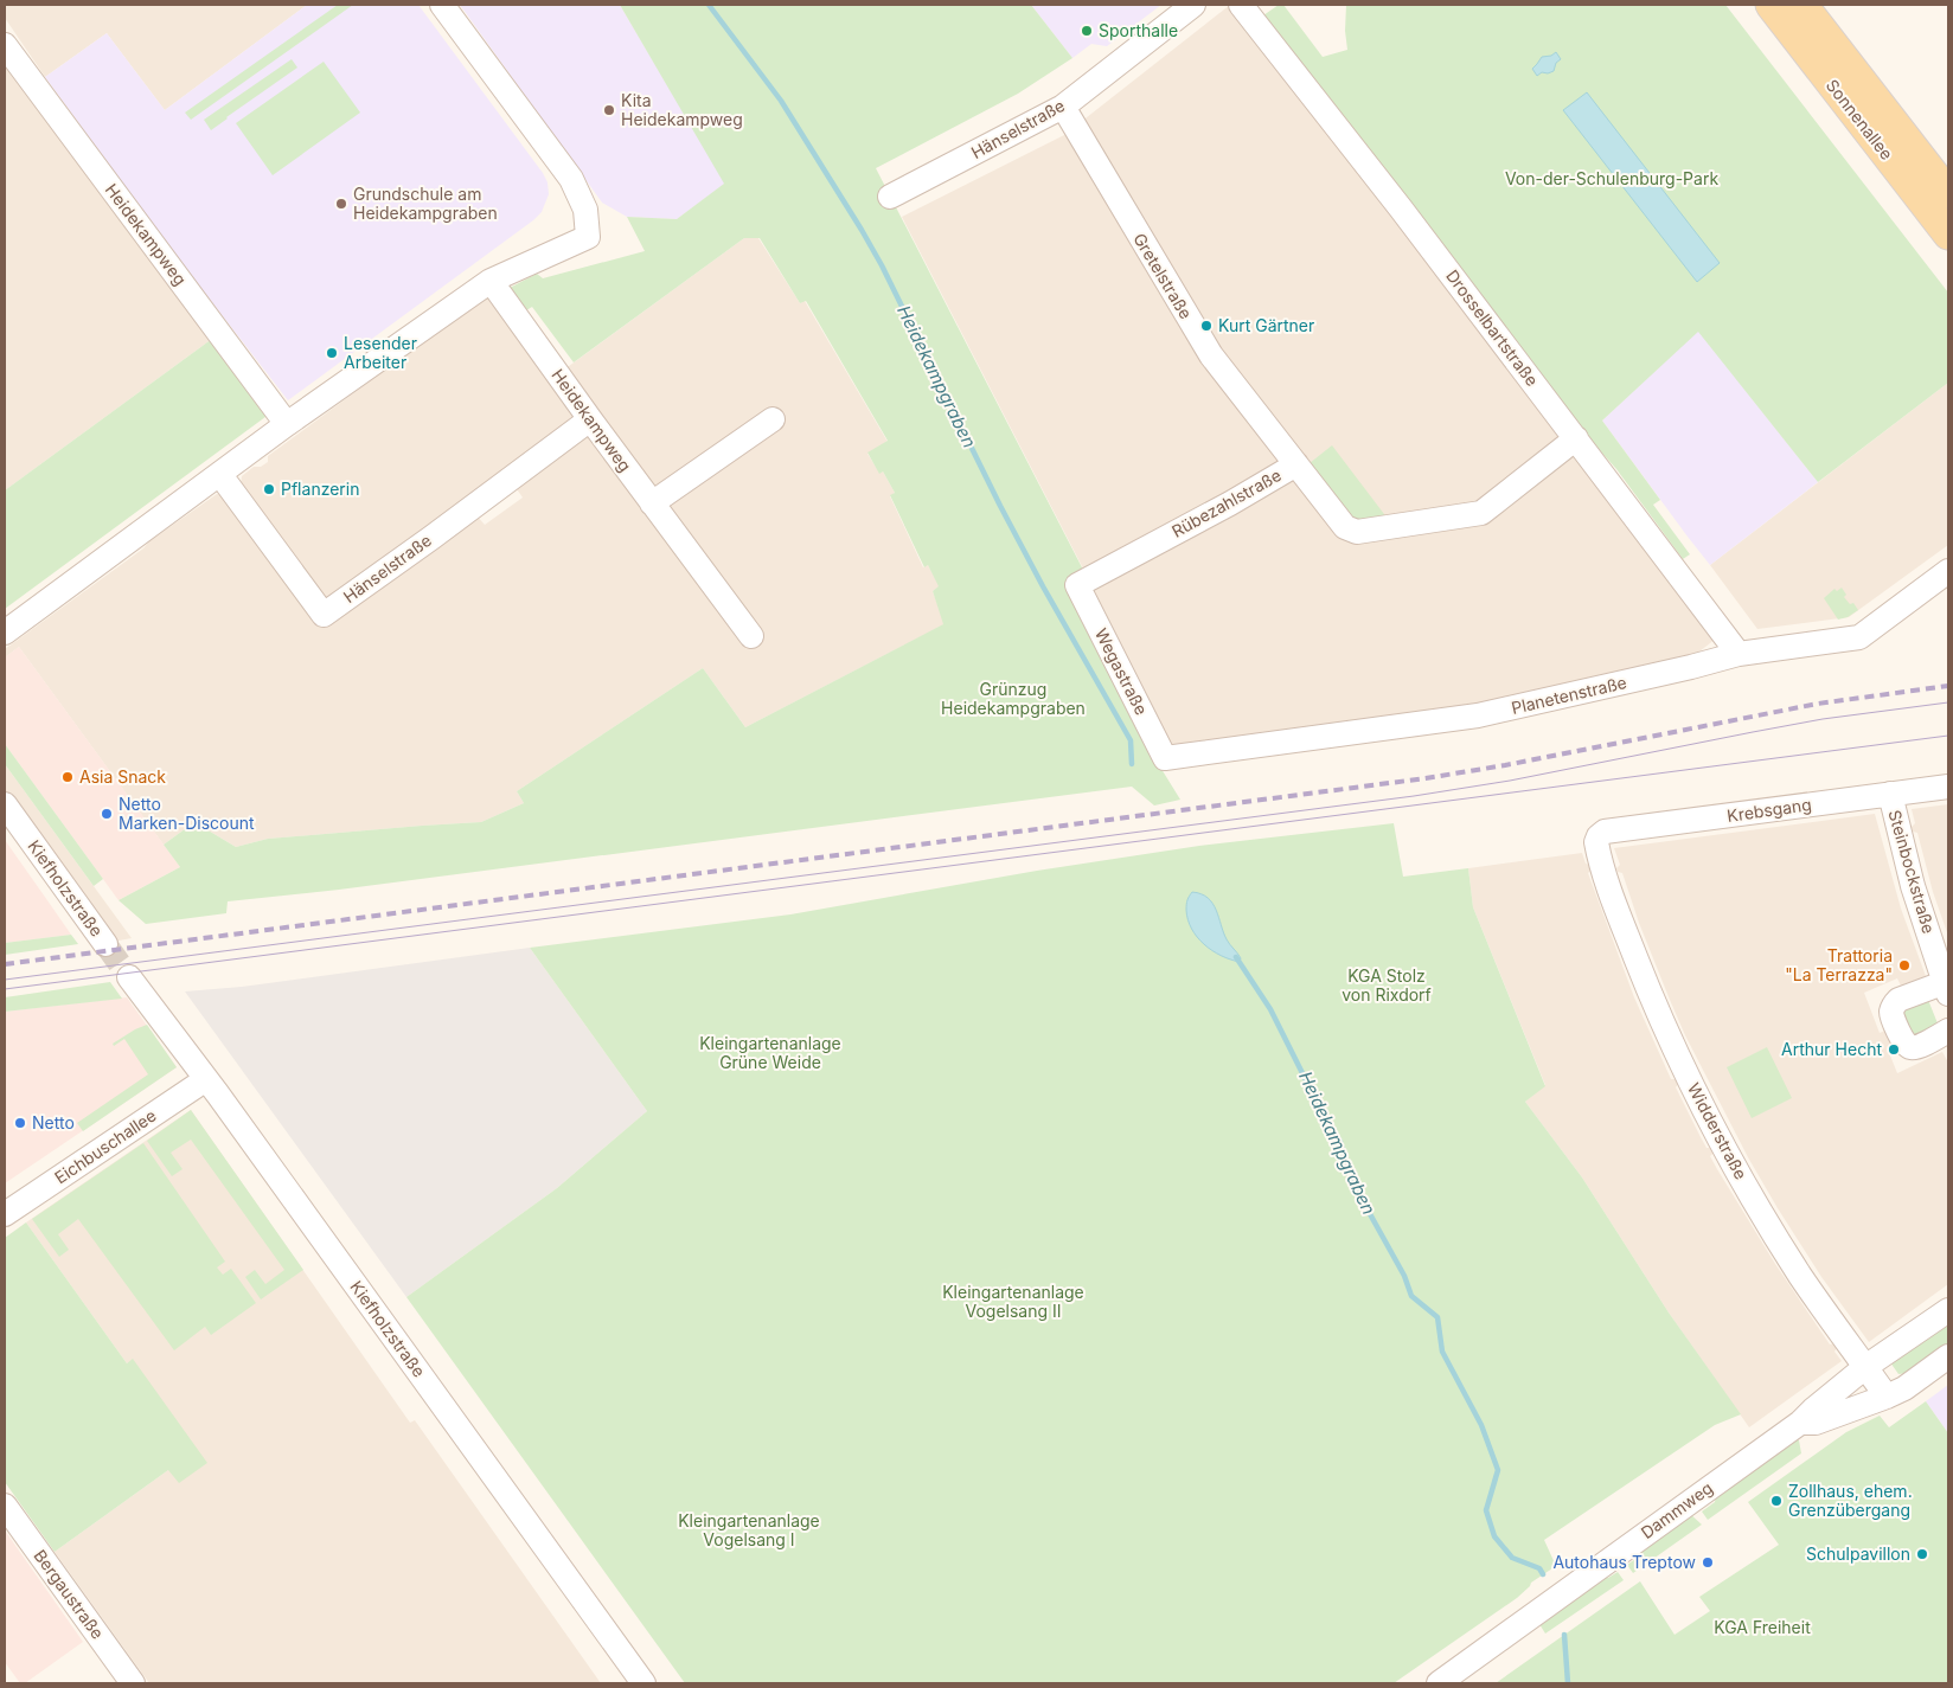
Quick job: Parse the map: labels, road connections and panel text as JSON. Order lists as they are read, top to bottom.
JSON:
{
  "streets": {
    "main road": ["Sonnenallee"],
    "street": [
      "Hänselstraße",
      "Heidekampweg",
      "Gretelstraße",
      "Drosselbartstraße",
      "Rübezahlstraße",
      "Wegastraße",
      "Planetenstraße",
      "Krebsgang",
      "Steinbockstraße",
      "Kiefholzstraße",
      "Widderstraße",
      "Eichbuschallee",
      "Dammweg",
      "Bergaustraße"
    ]
  },
  "crossings": [
    ["Hänselstraße", "Heidekampweg"],
    ["Hänselstraße", "Gretelstraße"],
    ["Gretelstraße", "Rübezahlstraße"],
    ["Drosselbartstraße", "Rübezahlstraße"],
    ["Drosselbartstraße", "Planetenstraße"],
    ["Rübezahlstraße", "Wegastraße"],
    ["Wegastraße", "Planetenstraße"],
    ["Krebsgang", "Steinbockstraße"],
    ["Krebsgang", "Widderstraße"],
    ["Kiefholzstraße", "Eichbuschallee"],
    ["Widderstraße", "Dammweg"]
  ],
  "water": ["Heidekampgraben"],
  "parks": [
    "Von-der-Schulenburg-Park",
    "Grünzug Heidekampgraben",
    "KGA Stolz von Rixdorf",
    "Kleingartenanlage Grüne Weide",
    "Kleingartenanlage Vogelsang II",
    "Kleingartenanlage Vogelsang I",
    "KGA Freiheit"
  ],
  "places": [
    "Sporthalle",
    "Kita Heidekampweg",
    "Grundschule am Heidekampgraben",
    "Kurt Gärtner",
    "Lesender Arbeiter",
    "Pflanzerin",
    "Asia Snack",
    "Netto Marken-Discount",
    "Trattoria \"La Terrazza\"",
    "Arthur Hecht",
    "Netto",
    "Zollhaus, ehem. Grenzübergang",
    "Schulpavillon",
    "Autohaus Treptow"
  ]
}
